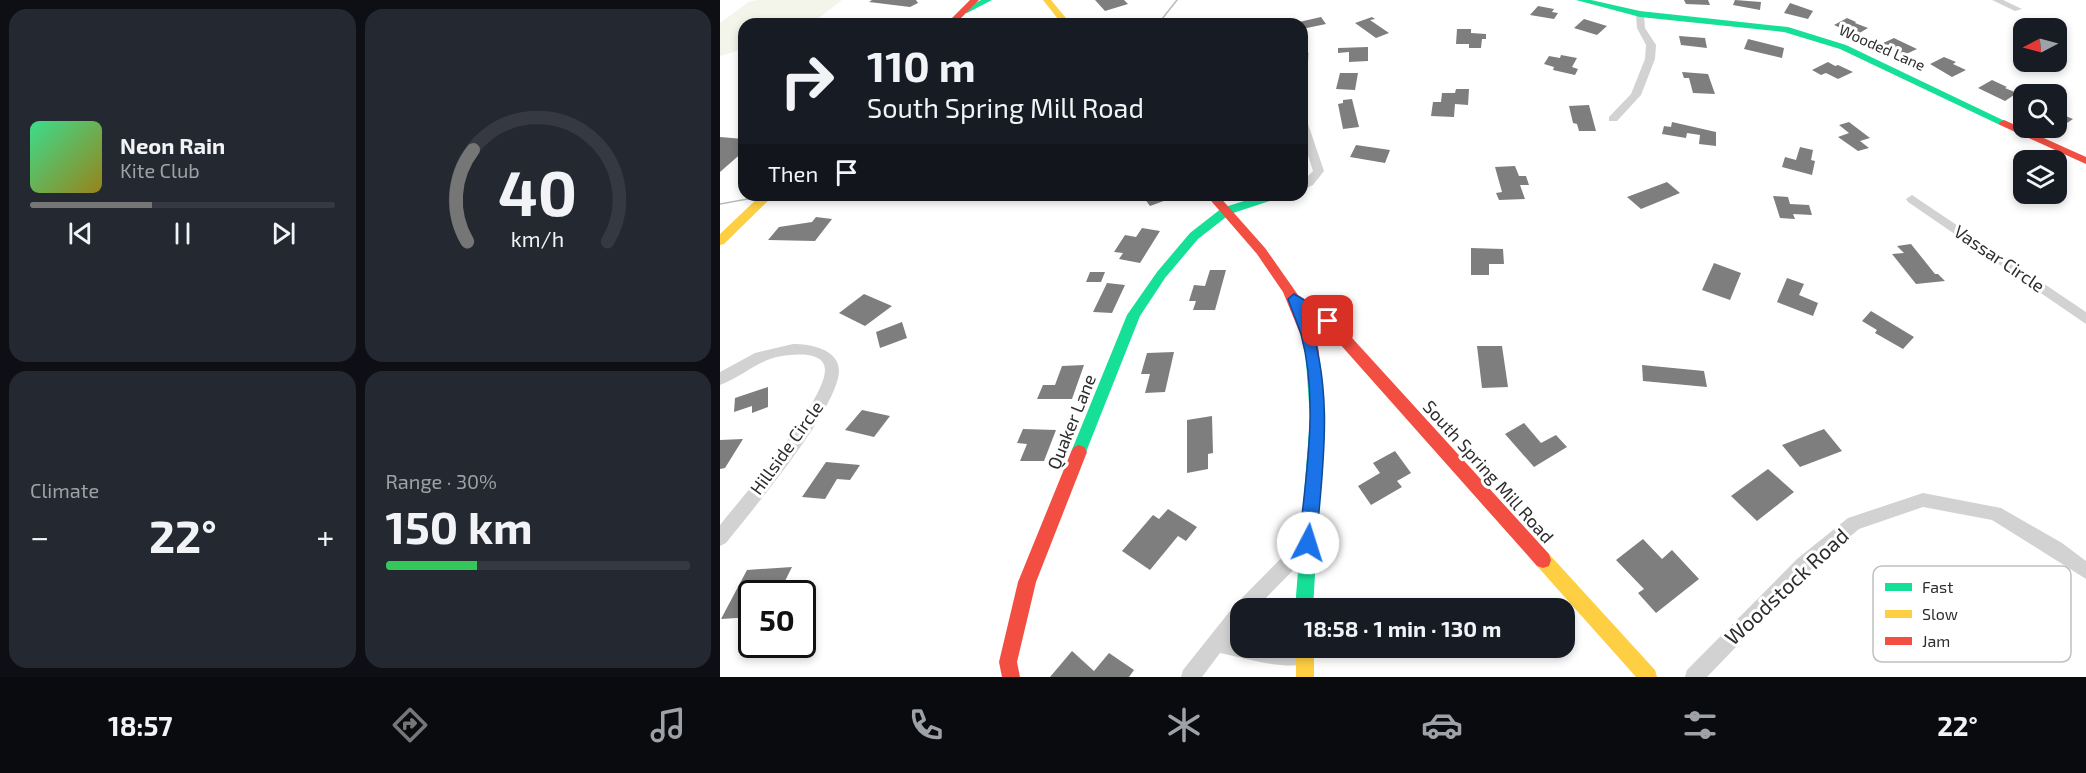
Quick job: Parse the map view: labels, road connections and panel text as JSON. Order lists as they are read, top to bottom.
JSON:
{
  "streets": {
    "main road": ["Wooded Lane", "Quaker Lane", "South Spring Mill Road"],
    "street": ["Vassar Circle", "Hillside Circle", "Woodstock Road"]
  },
  "legend": ["Fast", "Slow", "Jam"],
  "north": "left",
  "page": {
    "turn": ["110 m", "South Spring Mill Road"],
    "song": ["Neon Rain", "Kite Club"],
    "then": "Then",
    "tile": [
      "Climate",
      ["Range · 30%", "150 km"]
    ],
    "heat": ["−", "22°", "+"],
    "limit": "50",
    "trip": "18:58 · 1 min · 130 m",
    "tabs": ["18:57", "22°"],
    "gauge": ["40", "km/h"]
  }
}
